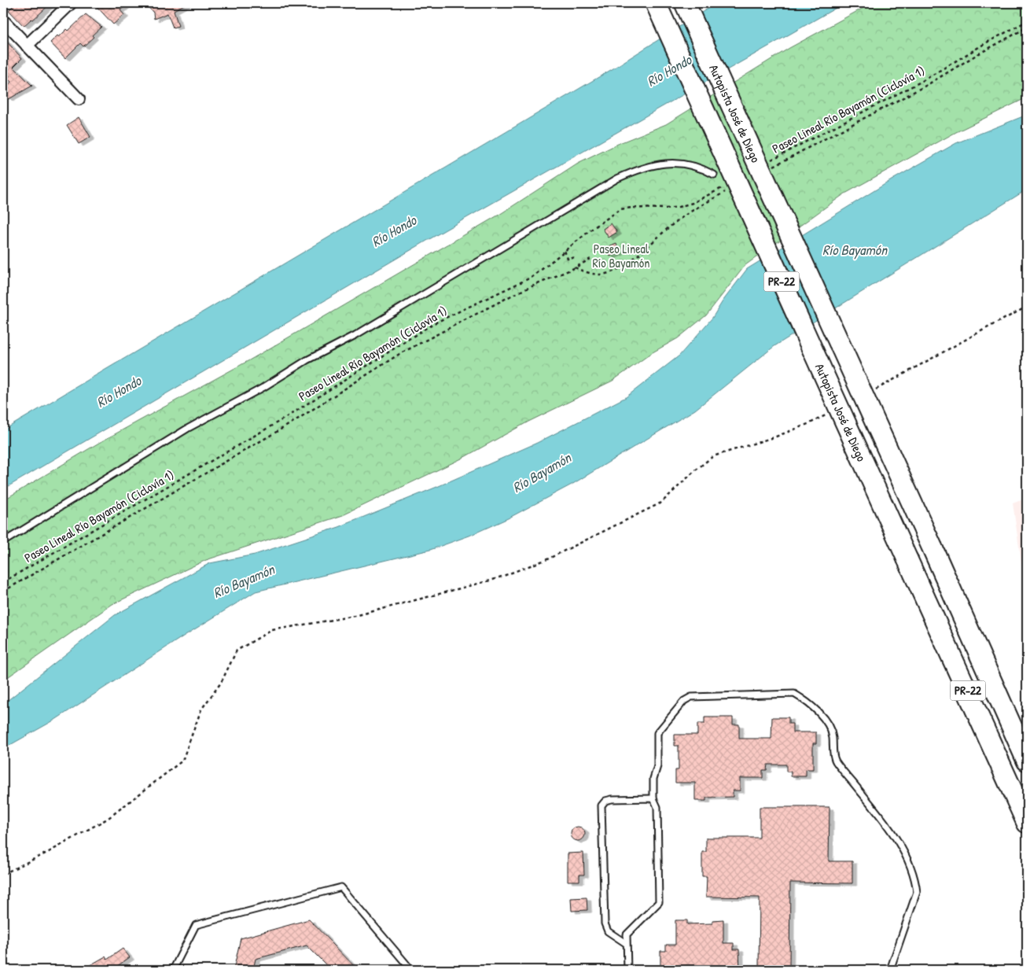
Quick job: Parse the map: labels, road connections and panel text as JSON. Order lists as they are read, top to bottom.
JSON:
{
  "streets": {
    "highway": ["Autopista José de Diego", "PR-22"],
    "path": ["Paseo Lineal Río Bayamón (Ciclovía 1)"]
  },
  "water": ["Río Hondo", "Río Bayamón"],
  "parks": ["Paseo Lineal Río Bayamón"]
}
